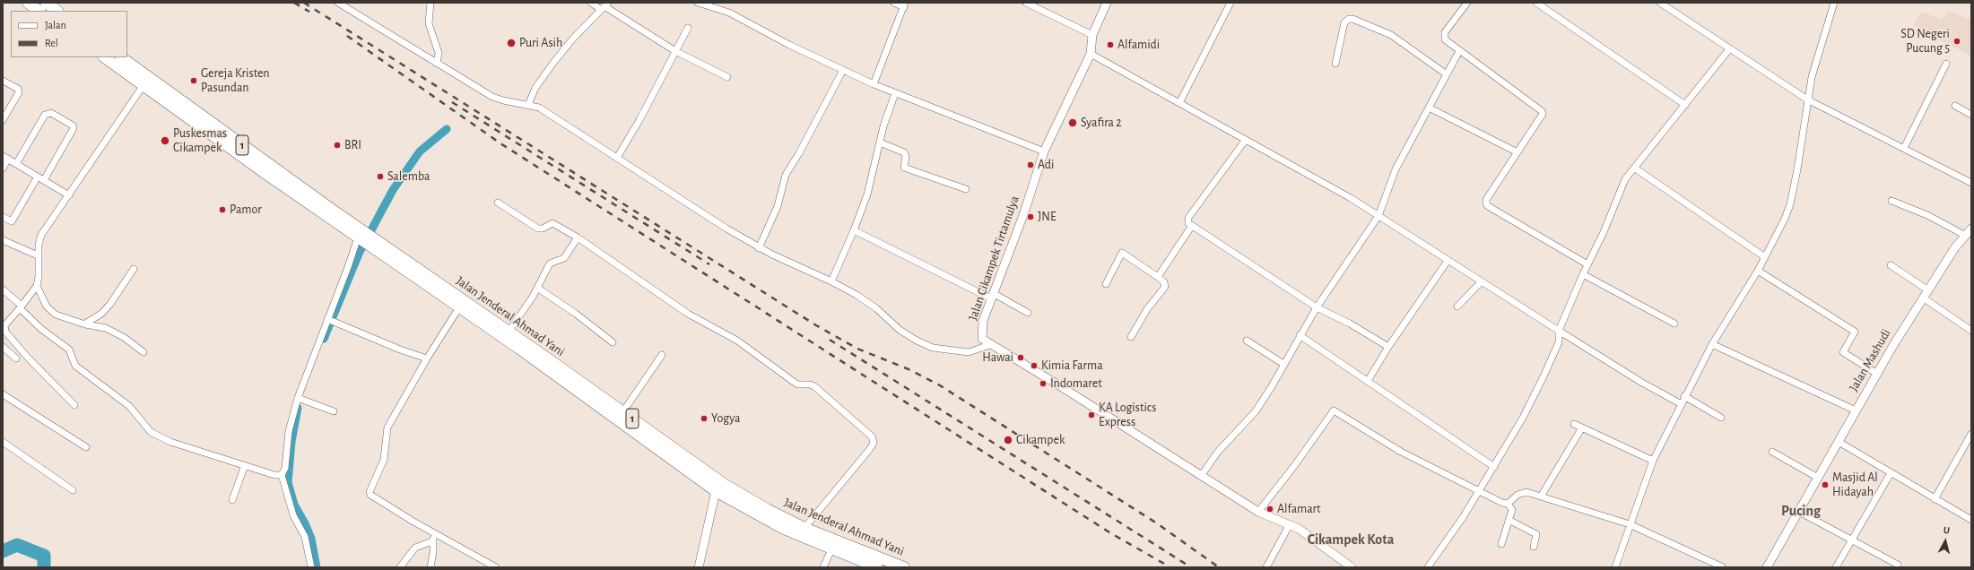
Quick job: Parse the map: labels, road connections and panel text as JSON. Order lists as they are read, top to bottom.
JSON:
{
  "streets": {
    "highway": ["1", "Jalan Jenderal Ahmad Yani"],
    "street": ["Jalan Cikampek Tirtamulya", "Jalan Mashudi"]
  },
  "districts": ["Pucing", "Cikampek Kota"],
  "places": [
    "SD Negeri Pucung 5",
    "Puri Asih",
    "Alfamidi",
    "Gereja Kristen Pasundan",
    "Syafira 2",
    "Puskesmas Cikampek",
    "BRI",
    "Adi",
    "Salemba",
    "Pamor",
    "JNE",
    "Hawai",
    "Kimia Farma",
    "Indomaret",
    "KA Logistics Express",
    "Yogya",
    "Cikampek",
    "Masjid Al Hidayah",
    "Alfamart"
  ],
  "legend": ["Jalan", "Rel"],
  "north": "top"
}
